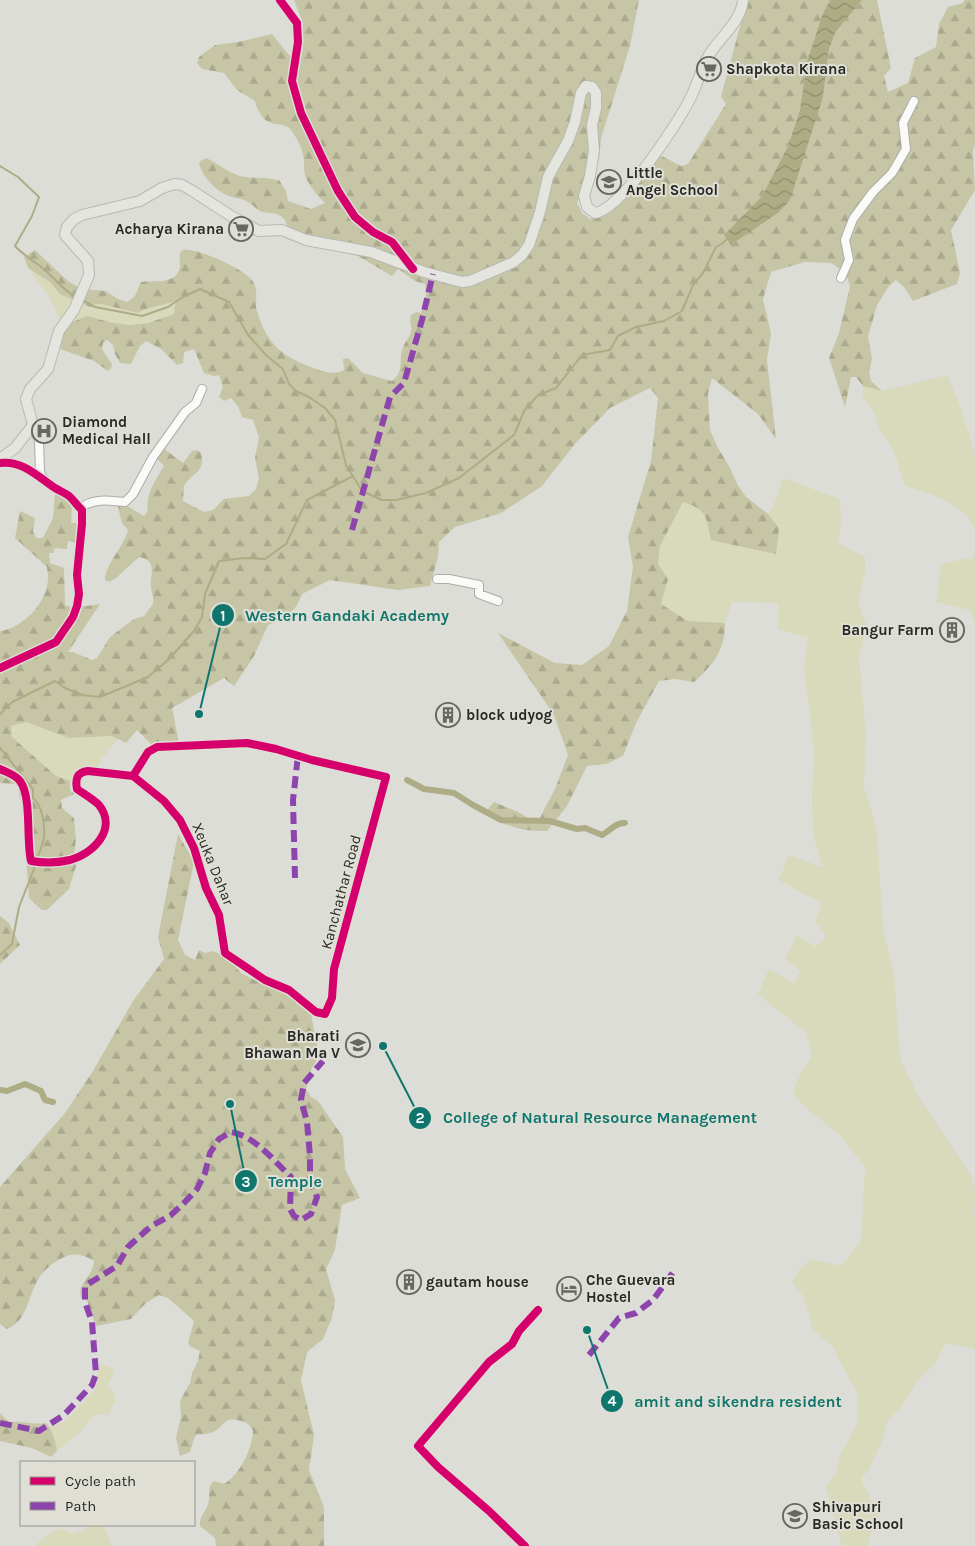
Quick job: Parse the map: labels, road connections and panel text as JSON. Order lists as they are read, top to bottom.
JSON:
{
  "streets": {
    "street": ["Xeuka Dahar", "Kanchathar Road"]
  },
  "crossings": [
    ["Xeuka Dahar", "Kanchathar Road"]
  ],
  "places": {
    "supermarket": ["Shapkota Kirana", "Acharya Kirana"],
    "school or university": ["Little Angel School", "Bharati Bhawan Ma V", "Shivapuri Basic School"],
    "hospital": ["Diamond Medical Hall"],
    "building": ["Bangur Farm", "block udyog", "gautam house"],
    "other": [
      "Western Gandaki Academy",
      "College of Natural Resource Management",
      "Temple",
      "amit and sikendra resident"
    ],
    "hotel": ["Che Guevara Hostel"]
  },
  "legend": ["Cycle path", "Path"]
}
